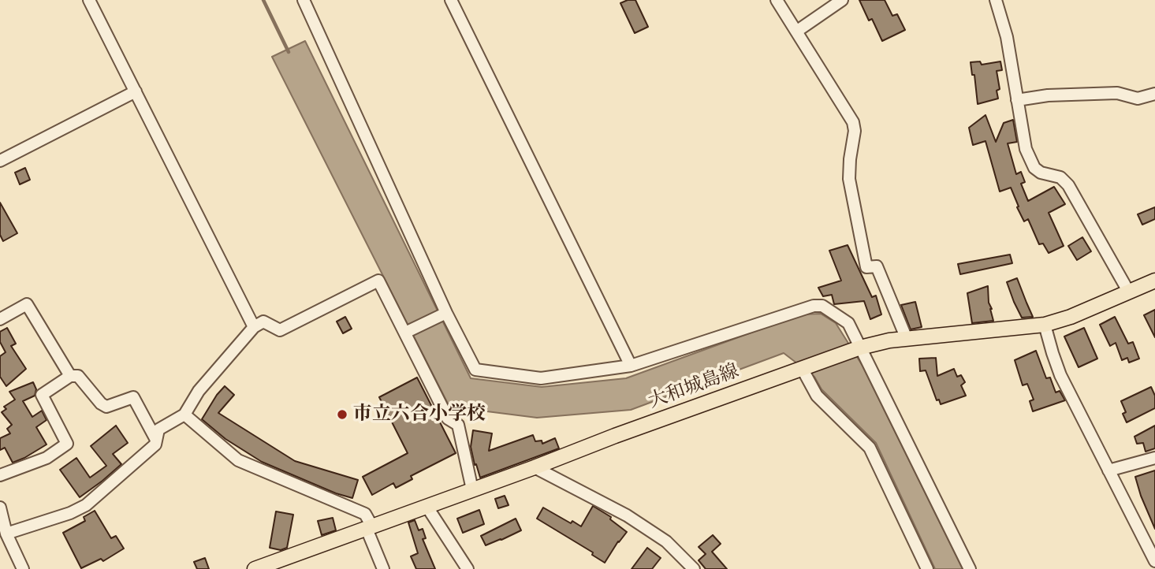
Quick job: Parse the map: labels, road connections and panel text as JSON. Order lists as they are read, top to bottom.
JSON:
{
  "streets": {
    "main road": ["大和城島線"]
  },
  "places": ["市立六合小学校"]
}
